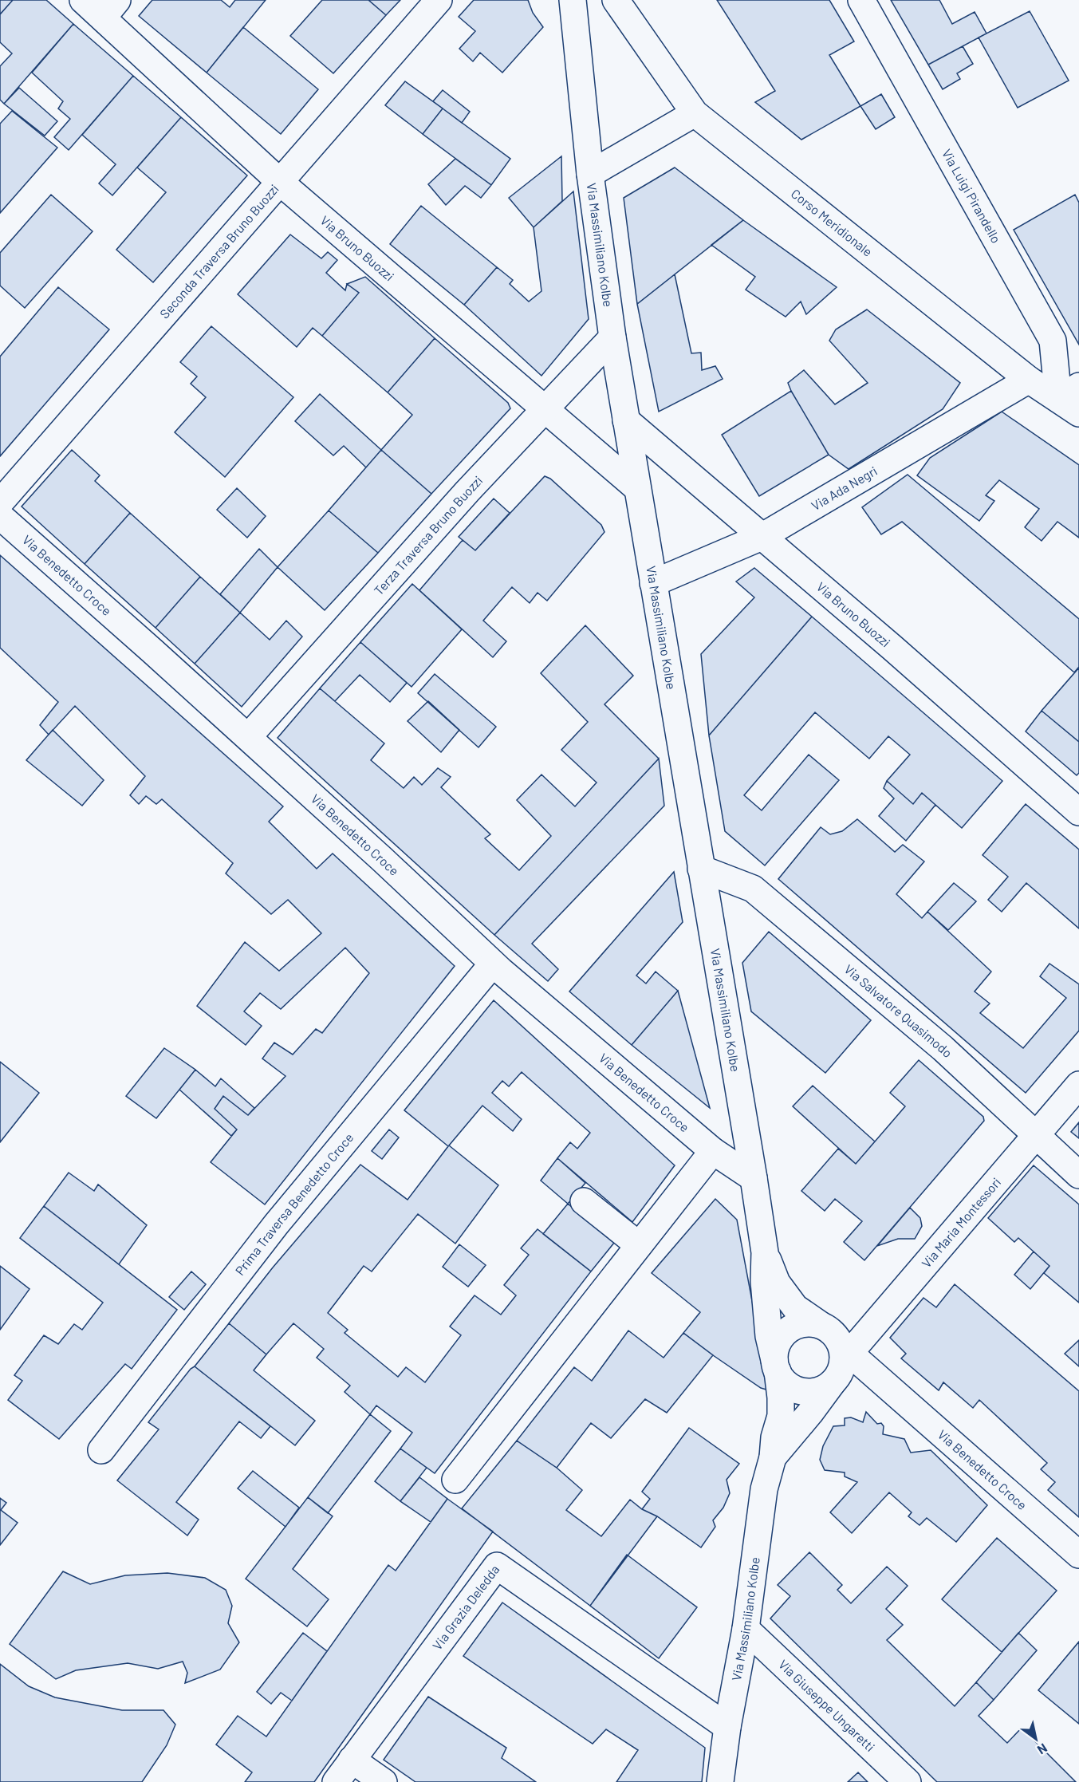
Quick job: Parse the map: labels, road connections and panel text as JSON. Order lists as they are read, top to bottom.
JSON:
{
  "streets": {
    "street": [
      "Via Luigi Pirandello",
      "Corso Meridionale",
      "Via Massimiliano Kolbe",
      "Via Bruno Buozzi",
      "Seconda Traversa Bruno Buozzi",
      "Via Ada Negri",
      "Terza Traversa Bruno Buozzi",
      "Via Benedetto Croce",
      "Via Salvatore Quasimodo",
      "Prima Traversa Benedetto Croce",
      "Via Maria Montessori",
      "Via Grazia Deledda",
      "Via Giuseppe Ungaretti"
    ]
  },
  "crossings": [
    ["Via Luigi Pirandello", "Corso Meridionale"],
    ["Corso Meridionale", "Via Ada Negri"],
    ["Via Massimiliano Kolbe", "Via Bruno Buozzi"],
    ["Via Massimiliano Kolbe", "Via Ada Negri"],
    ["Via Massimiliano Kolbe", "Terza Traversa Bruno Buozzi"],
    ["Via Massimiliano Kolbe", "Via Benedetto Croce"],
    ["Via Massimiliano Kolbe", "Via Salvatore Quasimodo"],
    ["Via Massimiliano Kolbe", "Via Maria Montessori"],
    ["Via Massimiliano Kolbe", "Via Grazia Deledda"],
    ["Via Massimiliano Kolbe", "Via Giuseppe Ungaretti"],
    ["Via Bruno Buozzi", "Seconda Traversa Bruno Buozzi"],
    ["Via Bruno Buozzi", "Via Ada Negri"],
    ["Via Bruno Buozzi", "Terza Traversa Bruno Buozzi"],
    ["Terza Traversa Bruno Buozzi", "Via Benedetto Croce"],
    ["Via Benedetto Croce", "Prima Traversa Benedetto Croce"],
    ["Via Benedetto Croce", "Via Maria Montessori"],
    ["Via Salvatore Quasimodo", "Via Maria Montessori"]
  ],
  "north": "bottom right"
}
